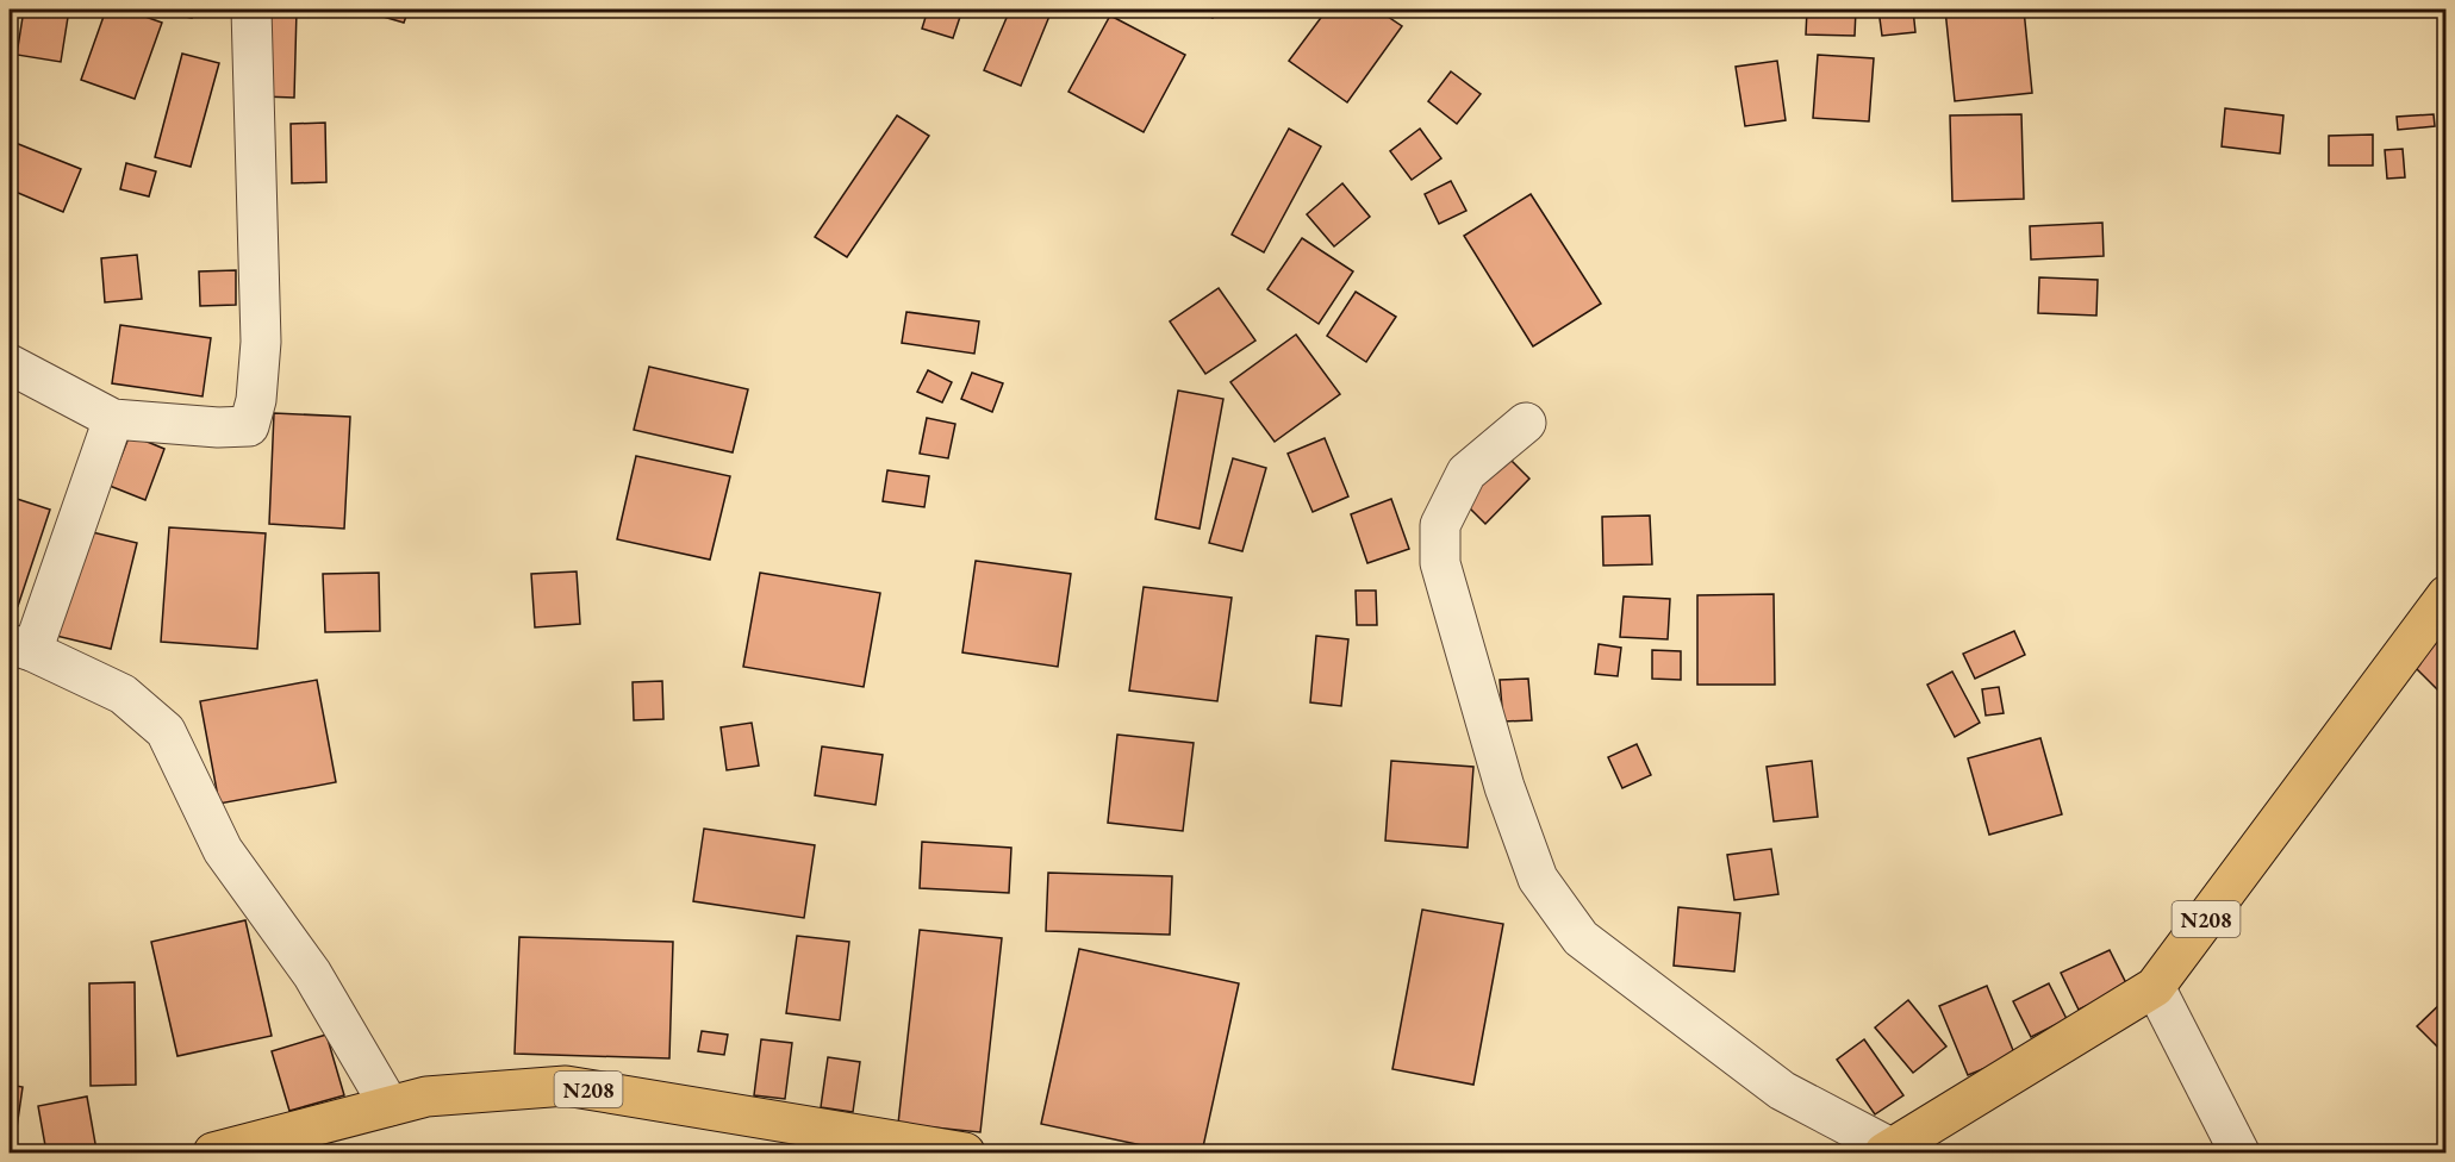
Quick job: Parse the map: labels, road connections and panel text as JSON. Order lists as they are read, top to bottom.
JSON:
{
  "streets": {
    "highway": ["N208"]
  }
}
